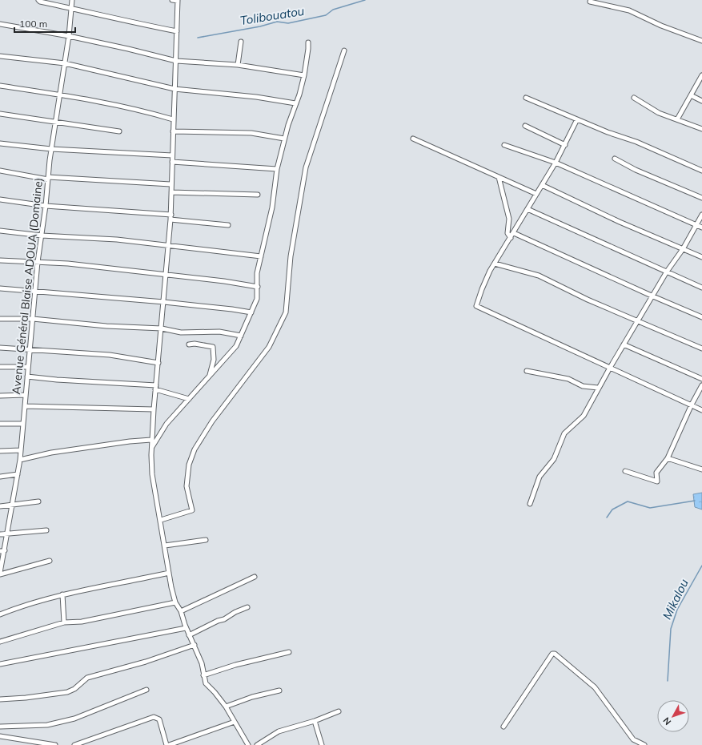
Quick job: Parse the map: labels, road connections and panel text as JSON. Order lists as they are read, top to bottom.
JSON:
{
  "streets": {
    "street": ["Avenue Général Blaise ADOUA (Domaine)"]
  },
  "water": ["Tolibouatou", "Mikalou"],
  "scale_bar": "100 m",
  "north": "bottom left"
}
